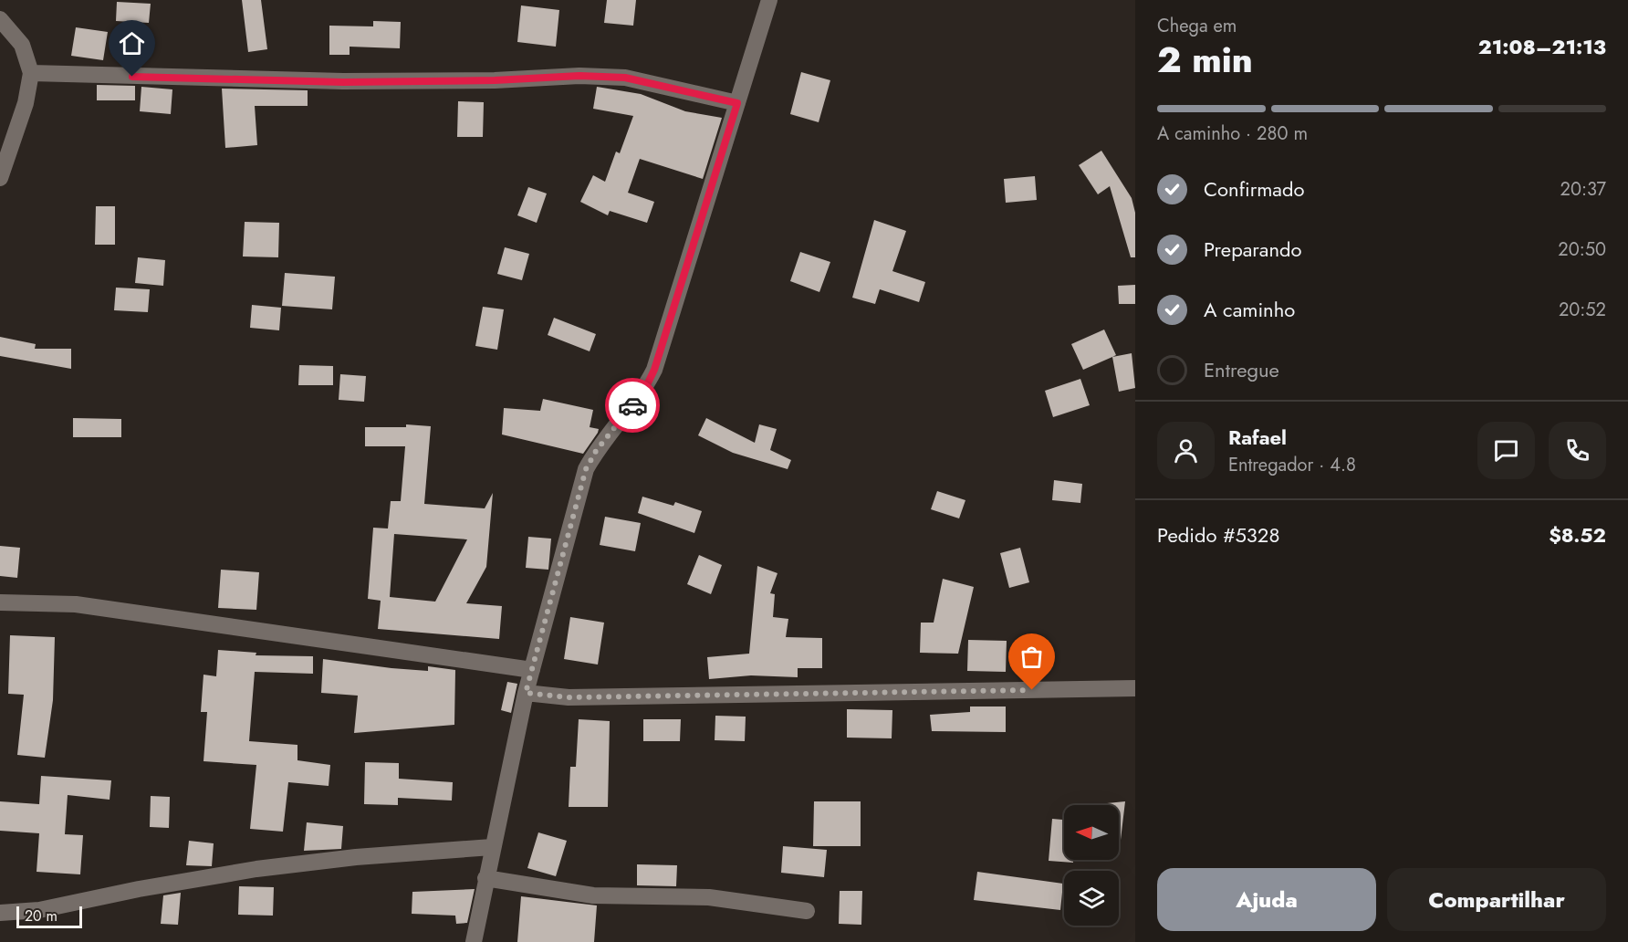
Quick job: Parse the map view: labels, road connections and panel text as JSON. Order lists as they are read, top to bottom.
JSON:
{
  "scale_bar": "20 m",
  "north": "left",
  "page": {
    "heading": ["2 min", "Chega em", "21:08–21:13"],
    "panel": [
      "Rafael",
      "Entregador · 4.8",
      "Pedido #5328",
      "$8.52"
    ],
    "bar": "A caminho · 280 m",
    "list": [
      ["Confirmado", "20:37"],
      ["Preparando", "20:50"],
      ["A caminho", "20:52"],
      "Entregue"
    ],
    "buttons": ["Ajuda", "Compartilhar"],
    "scale": "20 m"
  }
}
